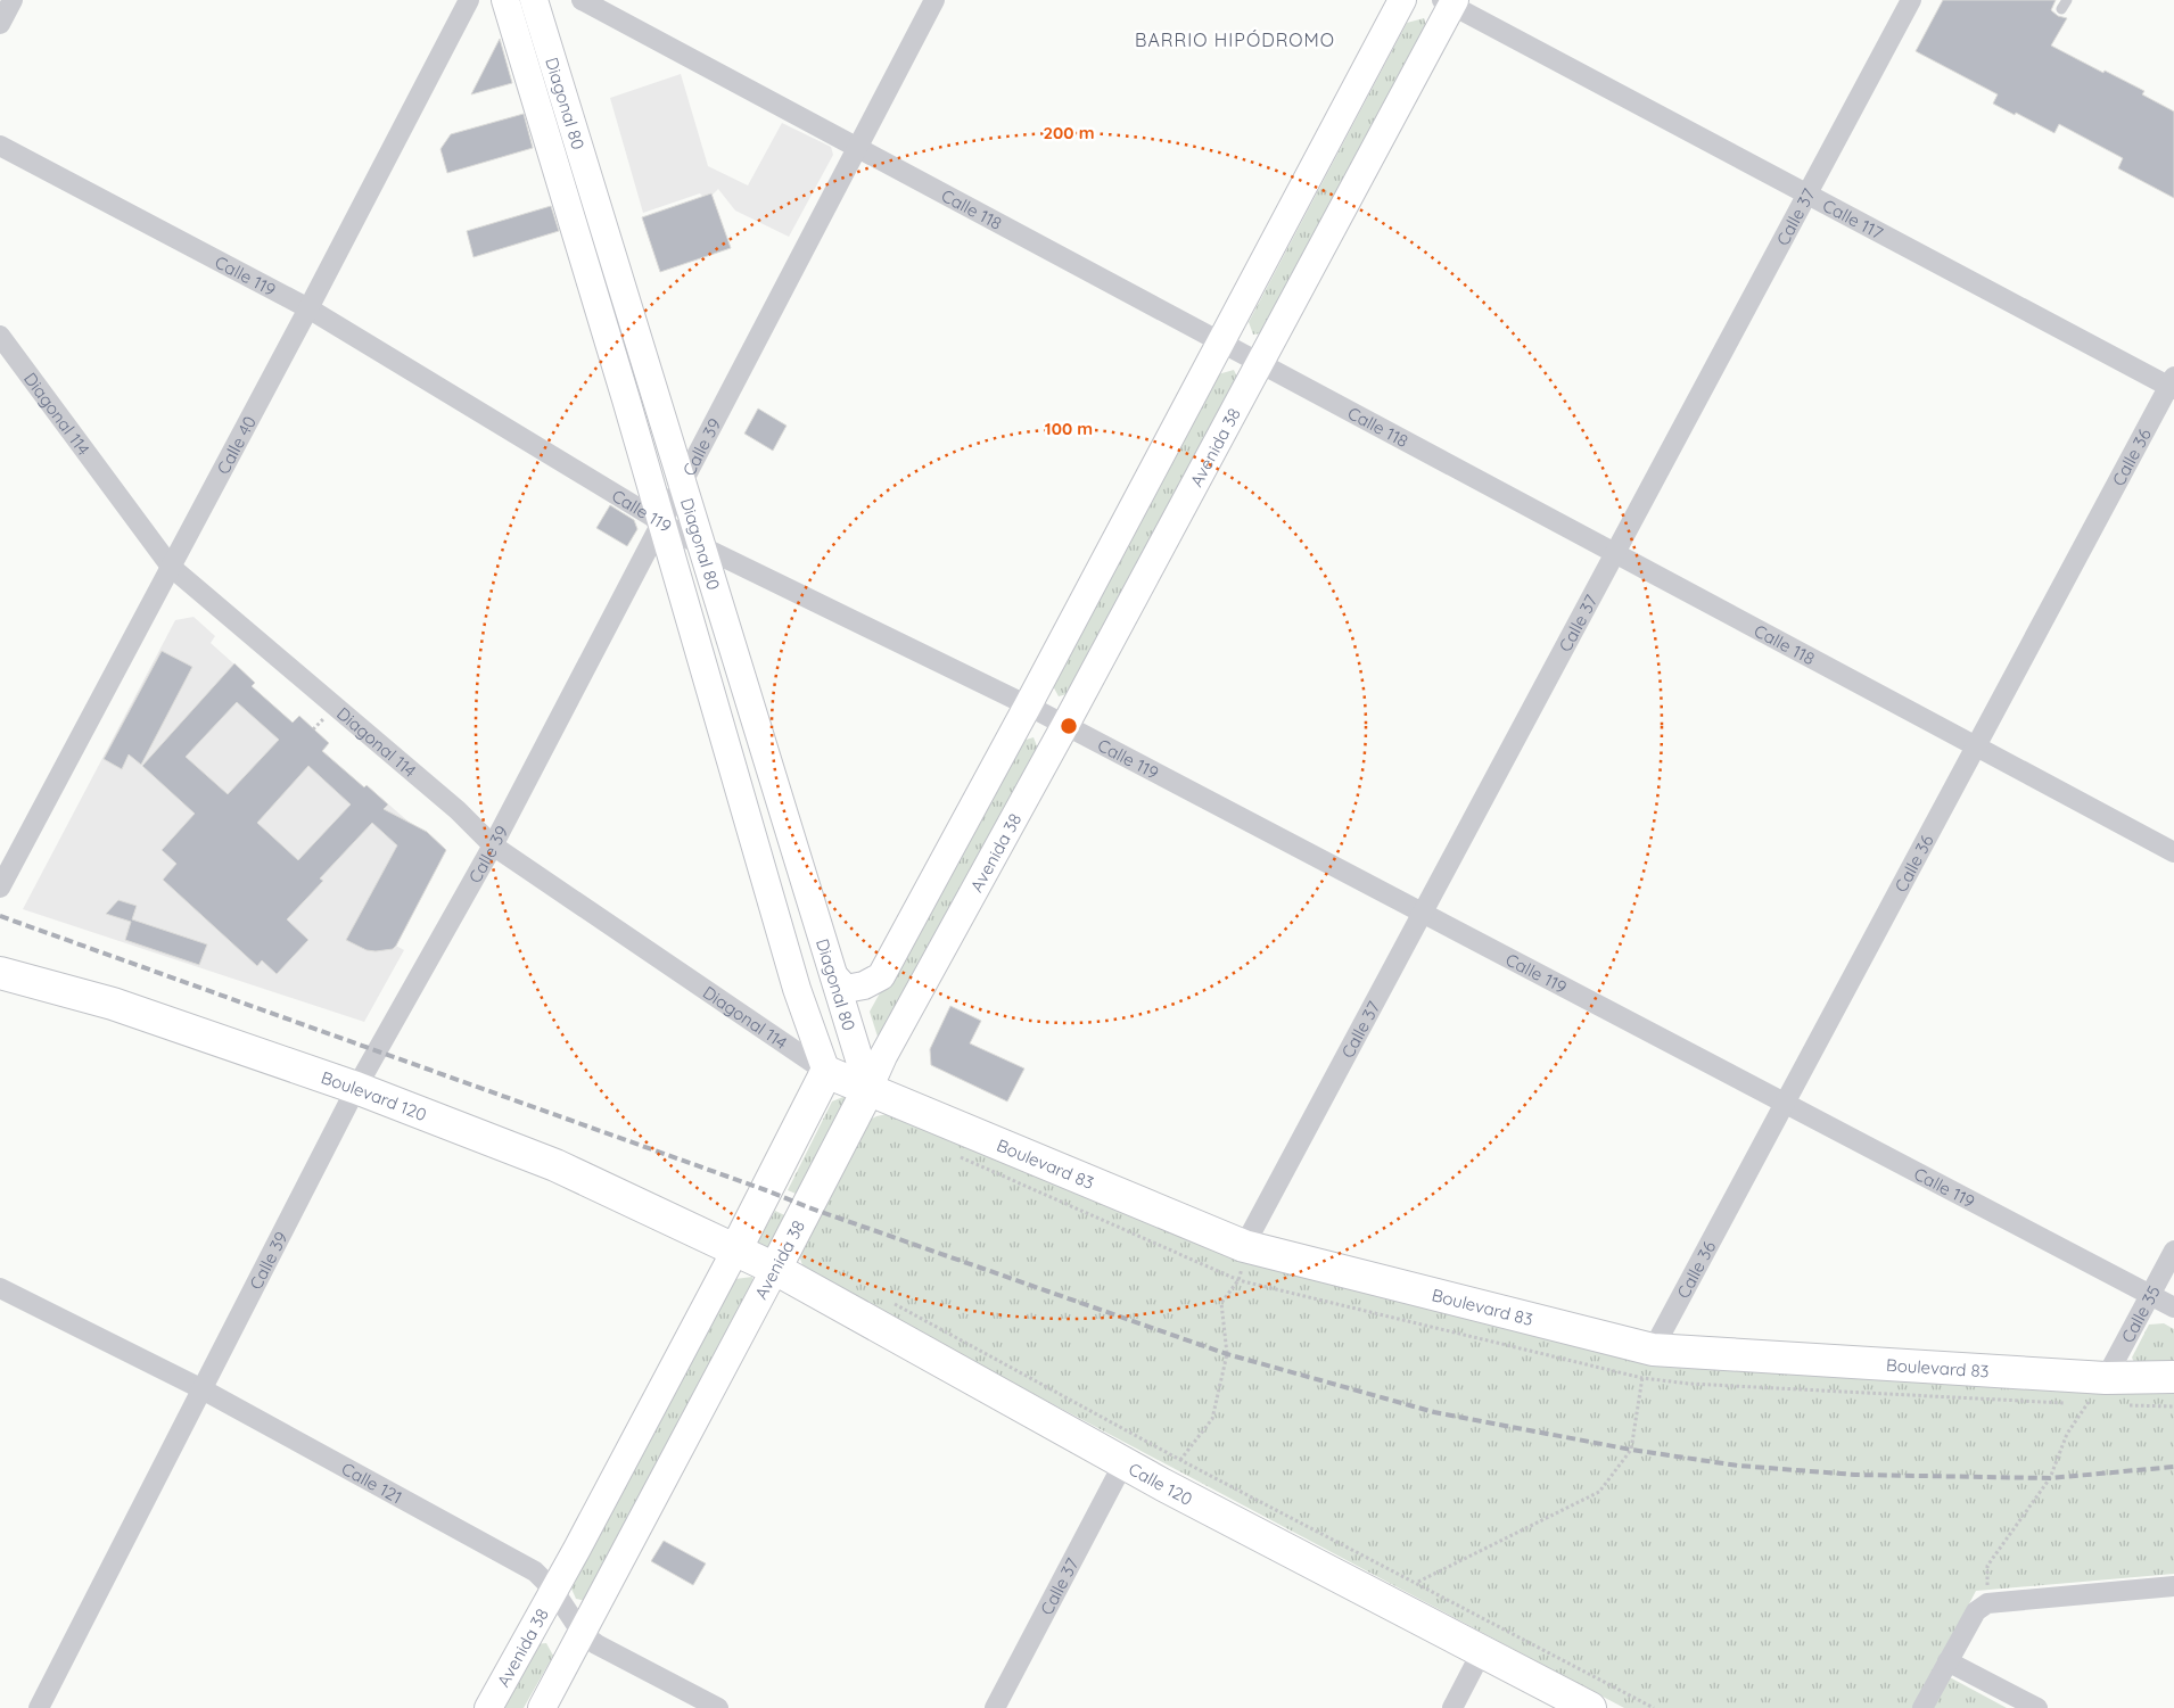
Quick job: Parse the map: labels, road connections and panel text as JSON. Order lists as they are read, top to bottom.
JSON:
{
  "streets": {
    "main road": [
      "Diagonal 80",
      "Avenida 38",
      "Boulevard 120",
      "Boulevard 83",
      "Calle 120"
    ],
    "street": [
      "Calle 118",
      "Calle 37",
      "Calle 117",
      "Calle 119",
      "Diagonal 114",
      "Calle 40",
      "Calle 39",
      "Calle 36",
      "Calle 35",
      "Calle 121"
    ]
  },
  "crossings": [
    ["Diagonal 80", "Calle 119"],
    ["Diagonal 80", "Diagonal 114"],
    ["Diagonal 80", "Calle 39"],
    ["Diagonal 80", "Avenida 38"],
    ["Diagonal 80", "Boulevard 83"],
    ["Calle 118", "Calle 37"],
    ["Calle 118", "Calle 39"],
    ["Calle 118", "Avenida 38"],
    ["Calle 118", "Calle 36"],
    ["Calle 37", "Calle 117"],
    ["Calle 37", "Calle 119"],
    ["Calle 37", "Boulevard 83"],
    ["Calle 37", "Calle 120"],
    ["Calle 117", "Avenida 38"],
    ["Calle 117", "Calle 36"],
    ["Calle 119", "Calle 40"],
    ["Calle 119", "Calle 39"],
    ["Calle 119", "Avenida 38"],
    ["Calle 119", "Calle 36"],
    ["Calle 119", "Calle 35"],
    ["Diagonal 114", "Calle 40"],
    ["Diagonal 114", "Calle 39"],
    ["Diagonal 114", "Avenida 38"],
    ["Diagonal 114", "Boulevard 83"],
    ["Calle 39", "Boulevard 120"],
    ["Calle 39", "Calle 121"],
    ["Avenida 38", "Boulevard 120"],
    ["Avenida 38", "Boulevard 83"],
    ["Avenida 38", "Calle 121"],
    ["Avenida 38", "Calle 120"],
    ["Calle 36", "Boulevard 83"],
    ["Boulevard 120", "Calle 120"],
    ["Boulevard 83", "Calle 35"]
  ],
  "districts": ["BARRIO HIPÓDROMO"],
  "rings": ["200 m", "100 m"]
}
